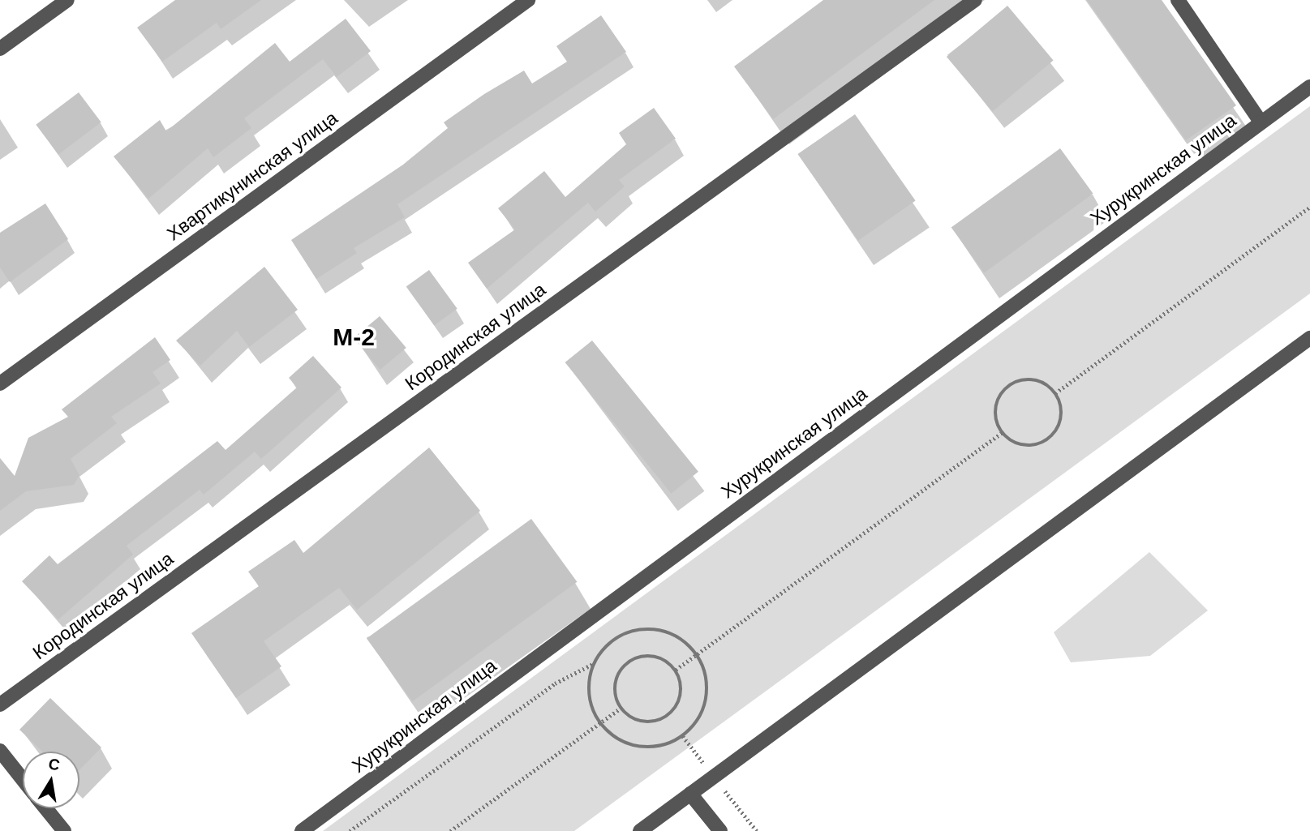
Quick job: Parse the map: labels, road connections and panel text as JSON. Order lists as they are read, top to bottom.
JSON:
{
  "streets": {
    "street": ["Хурукринская улица", "Хвартикунинская улица", "Кородинская улица"]
  },
  "districts": ["М-2"],
  "north": "top"
}
